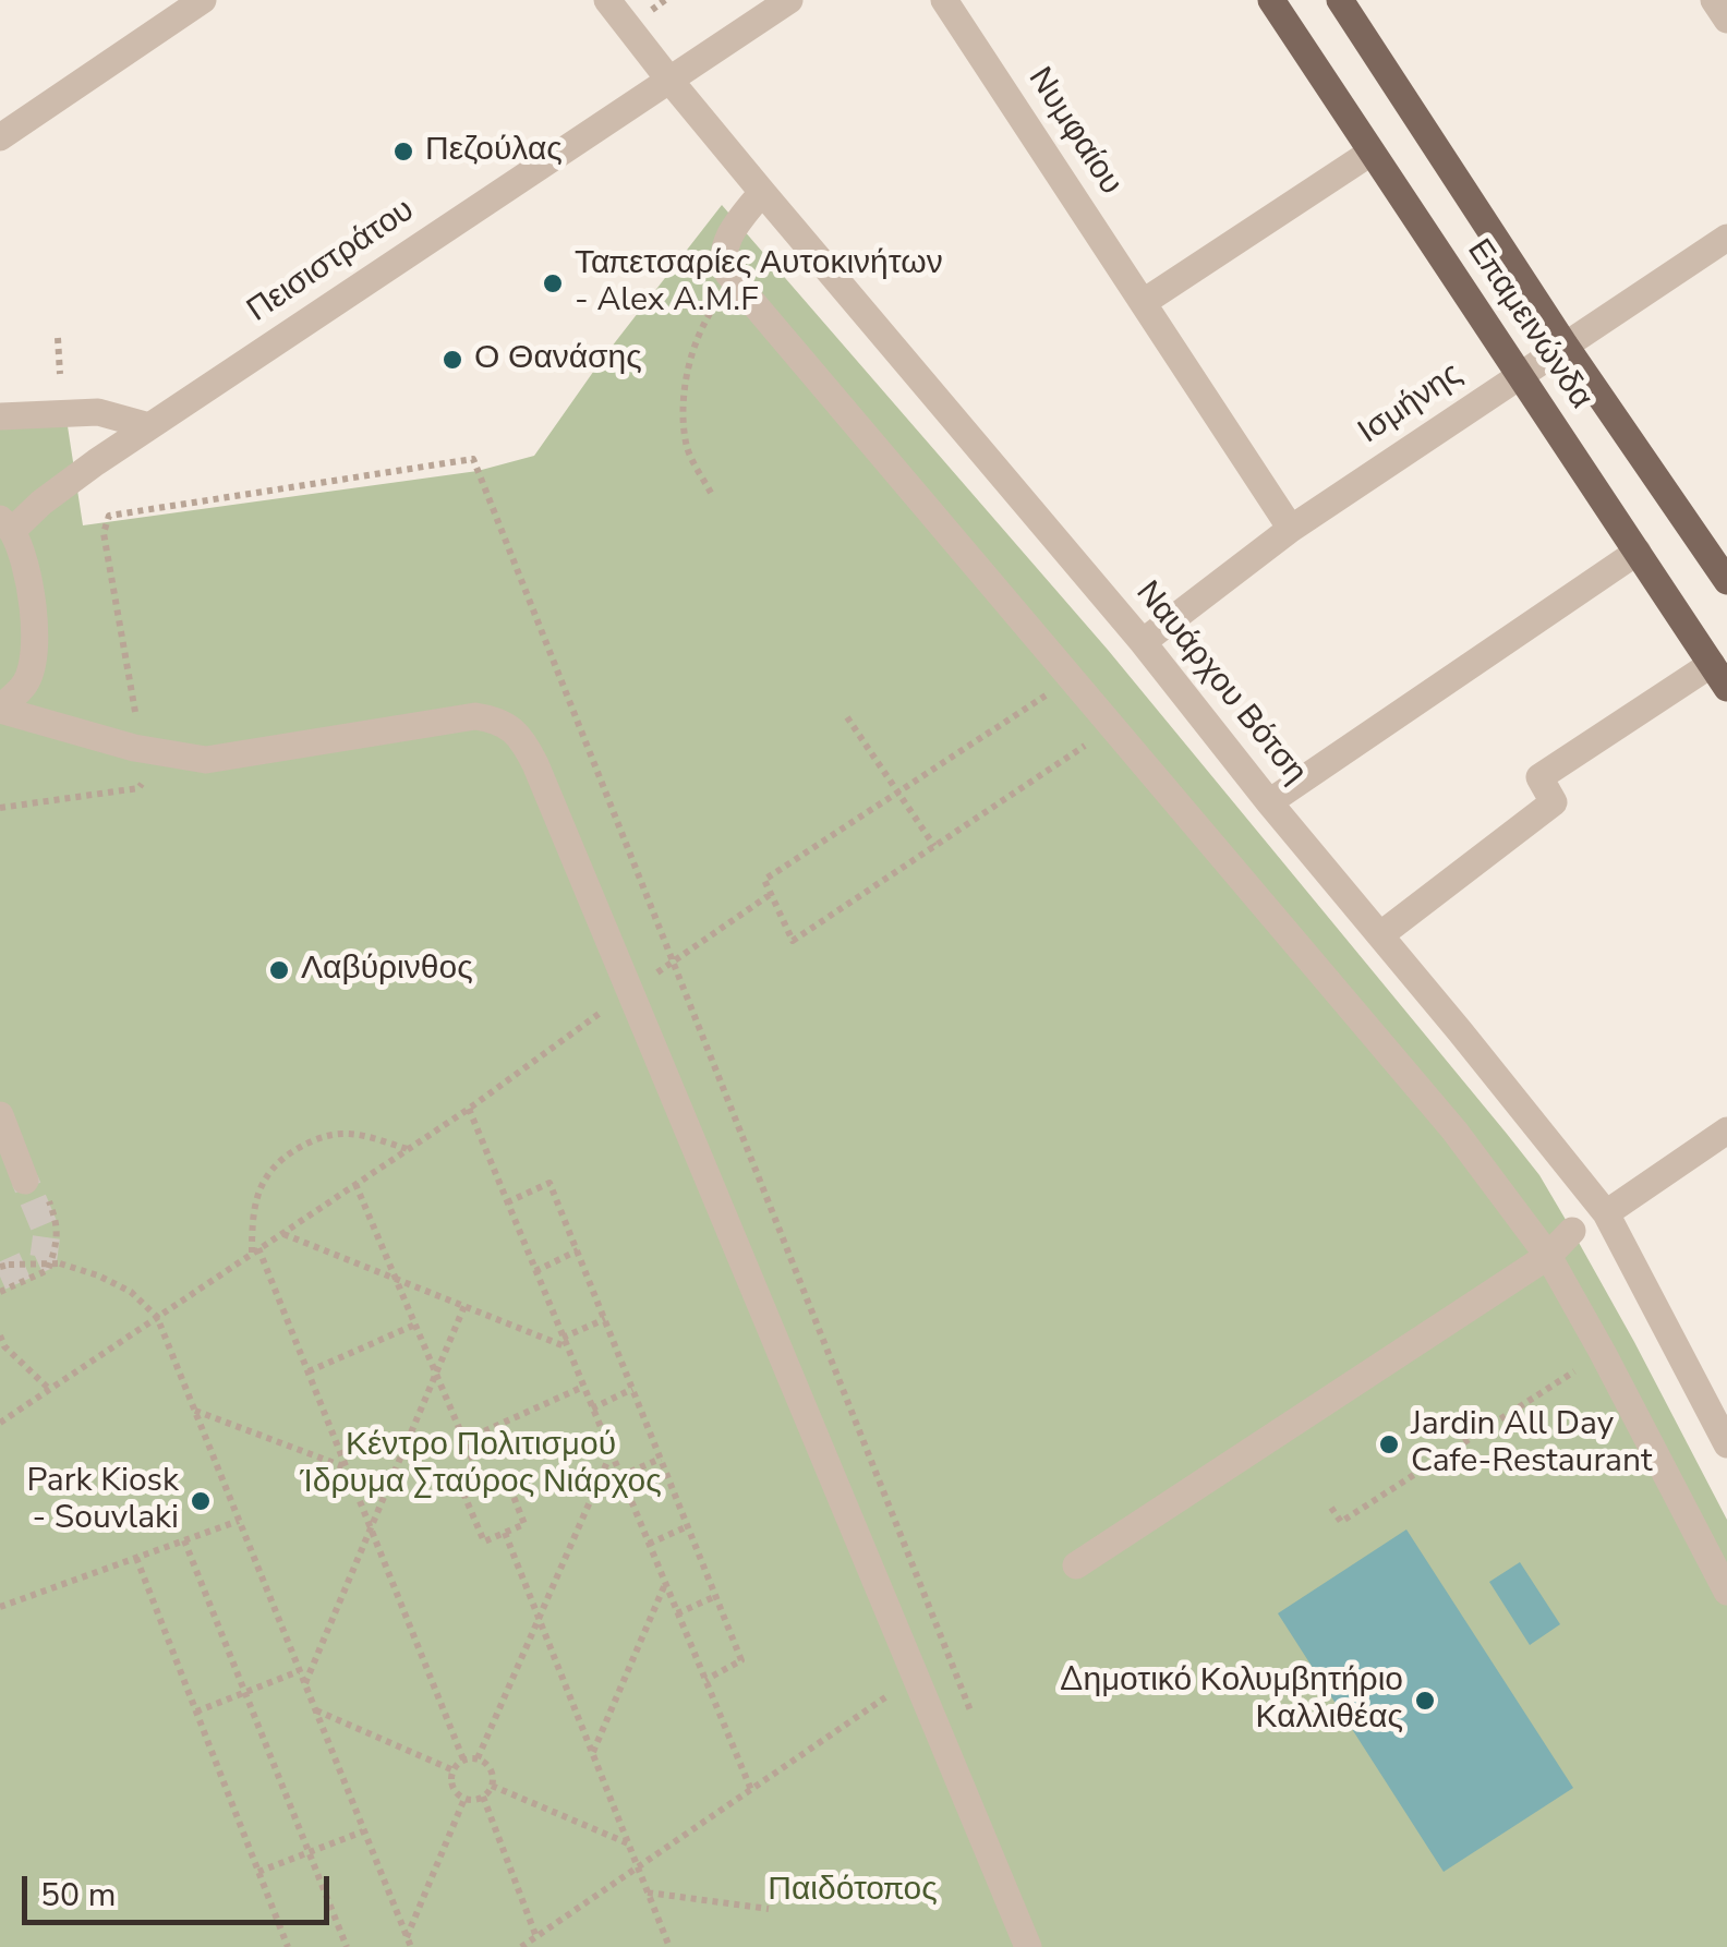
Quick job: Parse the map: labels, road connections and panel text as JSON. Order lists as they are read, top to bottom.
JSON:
{
  "streets": {
    "main road": ["Επαμεινώνδα"],
    "street": [
      "Νυμφαίου",
      "Πεισιστράτου",
      "Ισμήνης",
      "Ναυάρχου Βότση"
    ]
  },
  "crossings": [
    ["Νυμφαίου", "Ισμήνης"],
    ["Πεισιστράτου", "Ναυάρχου Βότση"],
    ["Επαμεινώνδα", "Ισμήνης"],
    ["Ισμήνης", "Ναυάρχου Βότση"]
  ],
  "parks": ["Κέντρο Πολιτισμού Ίδρυμα Σταύρος Νιάρχος", "Παιδότοπος"],
  "places": [
    "Πεζούλας",
    "Ταπετσαρίες Αυτοκινήτων - Alex A.M.F",
    "Ο Θανάσης",
    "Λαβύρινθος",
    "Jardin All Day Cafe-Restaurant",
    "Park Kiosk - Souvlaki",
    "Δημοτικό Κολυμβητήριο Καλλιθέας"
  ],
  "scale_bar": "50 m"
}
